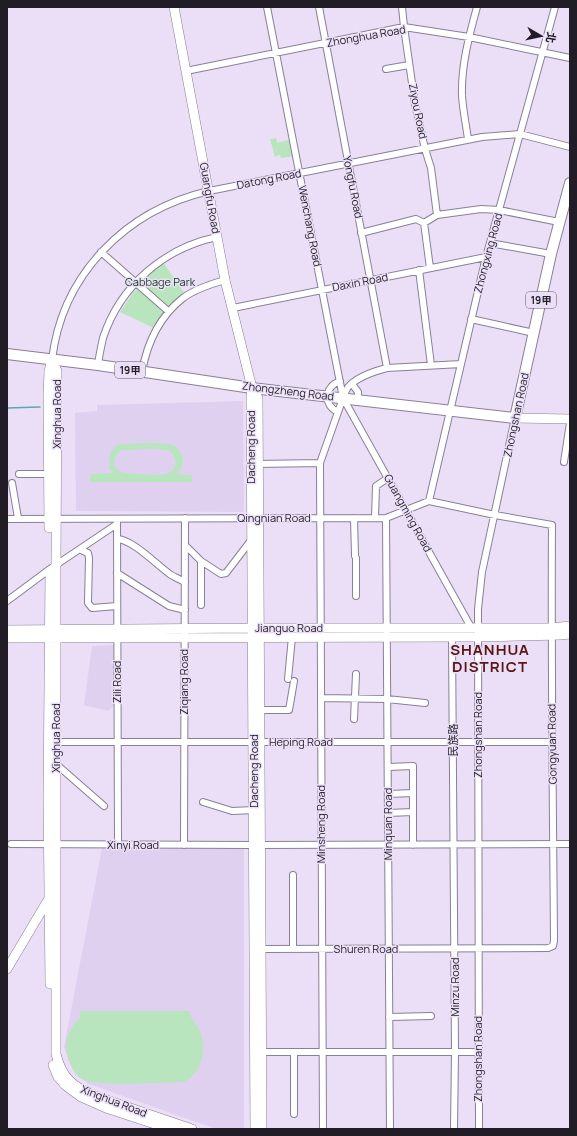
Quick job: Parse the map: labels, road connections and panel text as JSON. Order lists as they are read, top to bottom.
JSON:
{
  "streets": {
    "main road": ["19甲", "Zhongzheng Road", "Zhongshan Road"],
    "street": [
      "Zhonghua Road",
      "Ziyou Road",
      "Datong Road",
      "Yongfu Road",
      "Guangfu Road",
      "Wenchang Road",
      "Zhongxing Road",
      "Daxin Road",
      "Xinghua Road",
      "Dacheng Road",
      "Guangming Road",
      "Qingnian Road",
      "Jianguo Road",
      "Zili Road",
      "Ziqiang Road",
      "民族路",
      "Heping Road",
      "Gongyuan Road",
      "Minsheng Road",
      "Minquan Road",
      "Xinyi Road",
      "Shuren Road",
      "Minzu Road"
    ]
  },
  "crossings": [
    ["Zhonghua Road", "Ziyou Road"],
    ["Zhonghua Road", "Yongfu Road"],
    ["Zhonghua Road", "Guangfu Road"],
    ["Zhonghua Road", "Wenchang Road"],
    ["Zhonghua Road", "Zhongxing Road"],
    ["Ziyou Road", "Datong Road"],
    ["Datong Road", "Yongfu Road"],
    ["Datong Road", "Guangfu Road"],
    ["Datong Road", "Wenchang Road"],
    ["Datong Road", "Zhongxing Road"],
    ["Datong Road", "Zhongzheng Road"],
    ["Datong Road", "Xinghua Road"],
    ["Yongfu Road", "Daxin Road"],
    ["Guangfu Road", "Daxin Road"],
    ["Guangfu Road", "Zhongzheng Road"],
    ["Guangfu Road", "Dacheng Road"],
    ["Wenchang Road", "Daxin Road"],
    ["Wenchang Road", "Zhongzheng Road"],
    ["Wenchang Road", "Guangming Road"],
    ["Zhongxing Road", "Daxin Road"],
    ["Zhongxing Road", "Zhongzheng Road"],
    ["Zhongxing Road", "Qingnian Road"],
    ["Zhongzheng Road", "Xinghua Road"],
    ["Zhongzheng Road", "Zhongshan Road"],
    ["Zhongzheng Road", "Dacheng Road"],
    ["Zhongzheng Road", "Guangming Road"],
    ["Xinghua Road", "Qingnian Road"],
    ["Xinghua Road", "Jianguo Road"],
    ["Xinghua Road", "Heping Road"],
    ["Xinghua Road", "Xinyi Road"],
    ["Zhongshan Road", "Guangming Road"],
    ["Zhongshan Road", "Jianguo Road"],
    ["Zhongshan Road", "Heping Road"],
    ["Zhongshan Road", "Gongyuan Road"],
    ["Zhongshan Road", "Xinyi Road"],
    ["Zhongshan Road", "Shuren Road"],
    ["Dacheng Road", "Qingnian Road"],
    ["Dacheng Road", "Jianguo Road"],
    ["Dacheng Road", "Heping Road"],
    ["Dacheng Road", "Xinyi Road"],
    ["Dacheng Road", "Shuren Road"],
    ["Guangming Road", "Qingnian Road"],
    ["Guangming Road", "Jianguo Road"],
    ["Qingnian Road", "Zili Road"],
    ["Qingnian Road", "Ziqiang Road"],
    ["Qingnian Road", "Minsheng Road"],
    ["Qingnian Road", "Minquan Road"],
    ["Jianguo Road", "Zili Road"],
    ["Jianguo Road", "Ziqiang Road"],
    ["Jianguo Road", "民族路"],
    ["Jianguo Road", "Gongyuan Road"],
    ["Jianguo Road", "Minsheng Road"],
    ["Jianguo Road", "Minquan Road"],
    ["Zili Road", "Heping Road"],
    ["Zili Road", "Xinyi Road"],
    ["Ziqiang Road", "Heping Road"],
    ["Ziqiang Road", "Xinyi Road"],
    ["民族路", "Heping Road"],
    ["民族路", "Xinyi Road"],
    ["民族路", "Minzu Road"],
    ["Heping Road", "Gongyuan Road"],
    ["Heping Road", "Minsheng Road"],
    ["Heping Road", "Minquan Road"],
    ["Gongyuan Road", "Shuren Road"],
    ["Minsheng Road", "Xinyi Road"],
    ["Minsheng Road", "Shuren Road"],
    ["Minquan Road", "Xinyi Road"],
    ["Minquan Road", "Shuren Road"],
    ["Xinyi Road", "Minzu Road"],
    ["Shuren Road", "Minzu Road"]
  ],
  "districts": ["SHANHUA DISTRICT"],
  "parks": ["Cabbage Park"],
  "north": "right"
}
